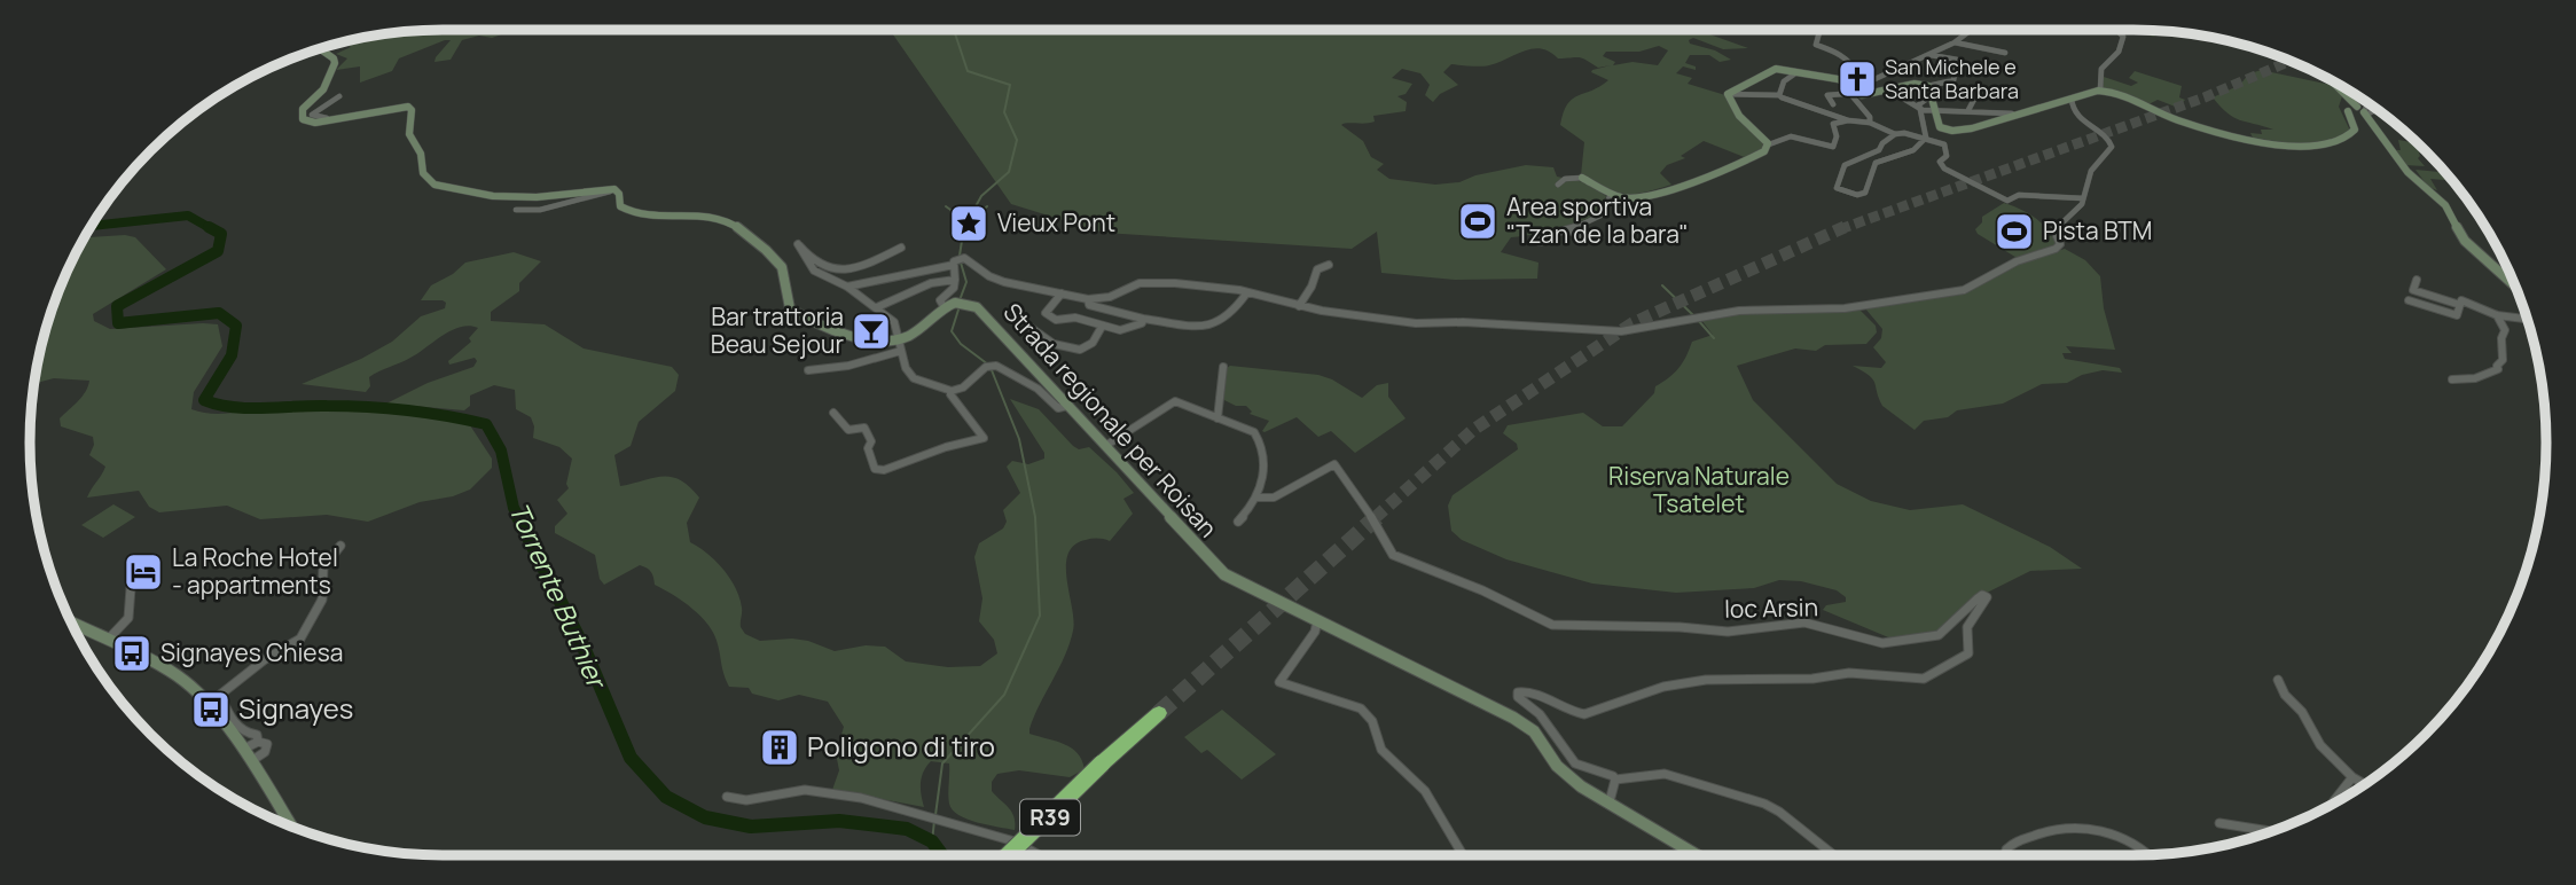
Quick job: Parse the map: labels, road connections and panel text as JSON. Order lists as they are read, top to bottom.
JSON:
{
  "streets": {
    "highway": ["R39"],
    "main road": ["Strada regionale per Roisan"],
    "street": ["loc Arsin"]
  },
  "water": ["Torrente Buthier"],
  "parks": ["Riserva Naturale Tsatelet"],
  "places": {
    "church": ["San Michele e Santa Barbara"],
    "sports": ["Area sportiva \"Tzan de la bara\"", "Pista BTM"],
    "place": ["Vieux Pont"],
    "bar": ["Bar trattoria Beau Sejour"],
    "hotel": ["La Roche Hotel - appartments"],
    "bus stop": ["Signayes Chiesa", "Signayes"],
    "building": ["Poligono di tiro"]
  }
}
